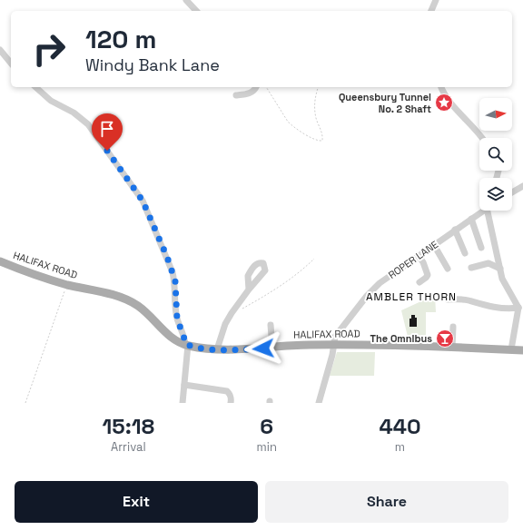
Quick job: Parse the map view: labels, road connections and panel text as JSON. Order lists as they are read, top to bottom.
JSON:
{
  "streets": {
    "main road": ["HALIFAX ROAD"],
    "street": ["ROPER LANE"]
  },
  "crossings": [
    ["ROPER LANE", "HALIFAX ROAD"]
  ],
  "districts": ["AMBLER THORN"],
  "places": {
    "place": ["Queensbury Tunnel No. 2 Shaft"],
    "bar": ["The Omnibus"]
  },
  "north": "right",
  "page": {
    "turn": ["120 m", "Windy Bank Lane"],
    "eta": [
      "15:18",
      "Arrival",
      "6",
      "min",
      "440",
      "m"
    ],
    "buttons": ["Exit", "Share"]
  }
}
